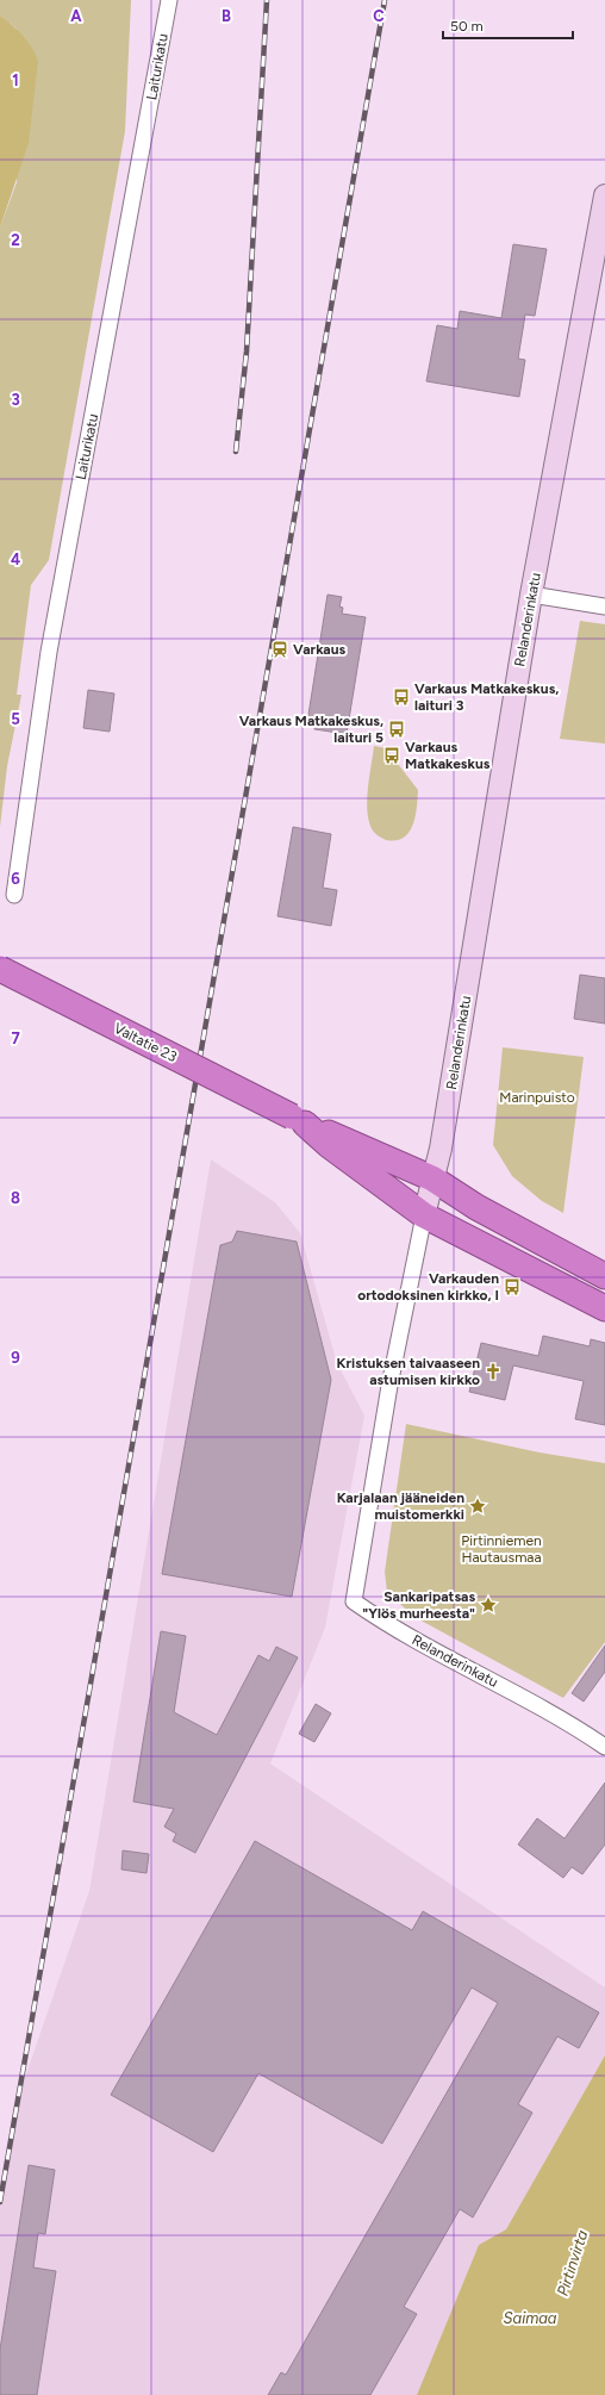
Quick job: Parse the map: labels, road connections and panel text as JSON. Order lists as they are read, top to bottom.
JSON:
{
  "streets": {
    "highway": ["Valtatie 23"],
    "main road": ["Relanderinkatu"],
    "street": ["Laiturikatu"]
  },
  "crossings": [
    ["Relanderinkatu", "Valtatie 23"]
  ],
  "water": ["Pirtinvirta", "Saimaa"],
  "parks": ["Marinpuisto", "Pirtinniemen Hautausmaa"],
  "places": {
    "station": ["Varkaus"],
    "bus stop": [
      "Varkaus Matkakeskus, laituri 3",
      "Varkaus Matkakeskus, laituri 5",
      "Varkaus Matkakeskus",
      "Varkauden ortodoksinen kirkko, I"
    ],
    "church": ["Kristuksen taivaaseen astumisen kirkko"],
    "place": ["Karjalaan jääneiden muistomerkki", "Sankaripatsas \"Ylös murheesta\""]
  },
  "scale_bar": "50 m",
  "grid": {
    "columns": ["A", "B", "C"],
    "rows": [
      "1",
      "2",
      "3",
      "4",
      "5",
      "6",
      "7",
      "8",
      "9"
    ]
  }
}
